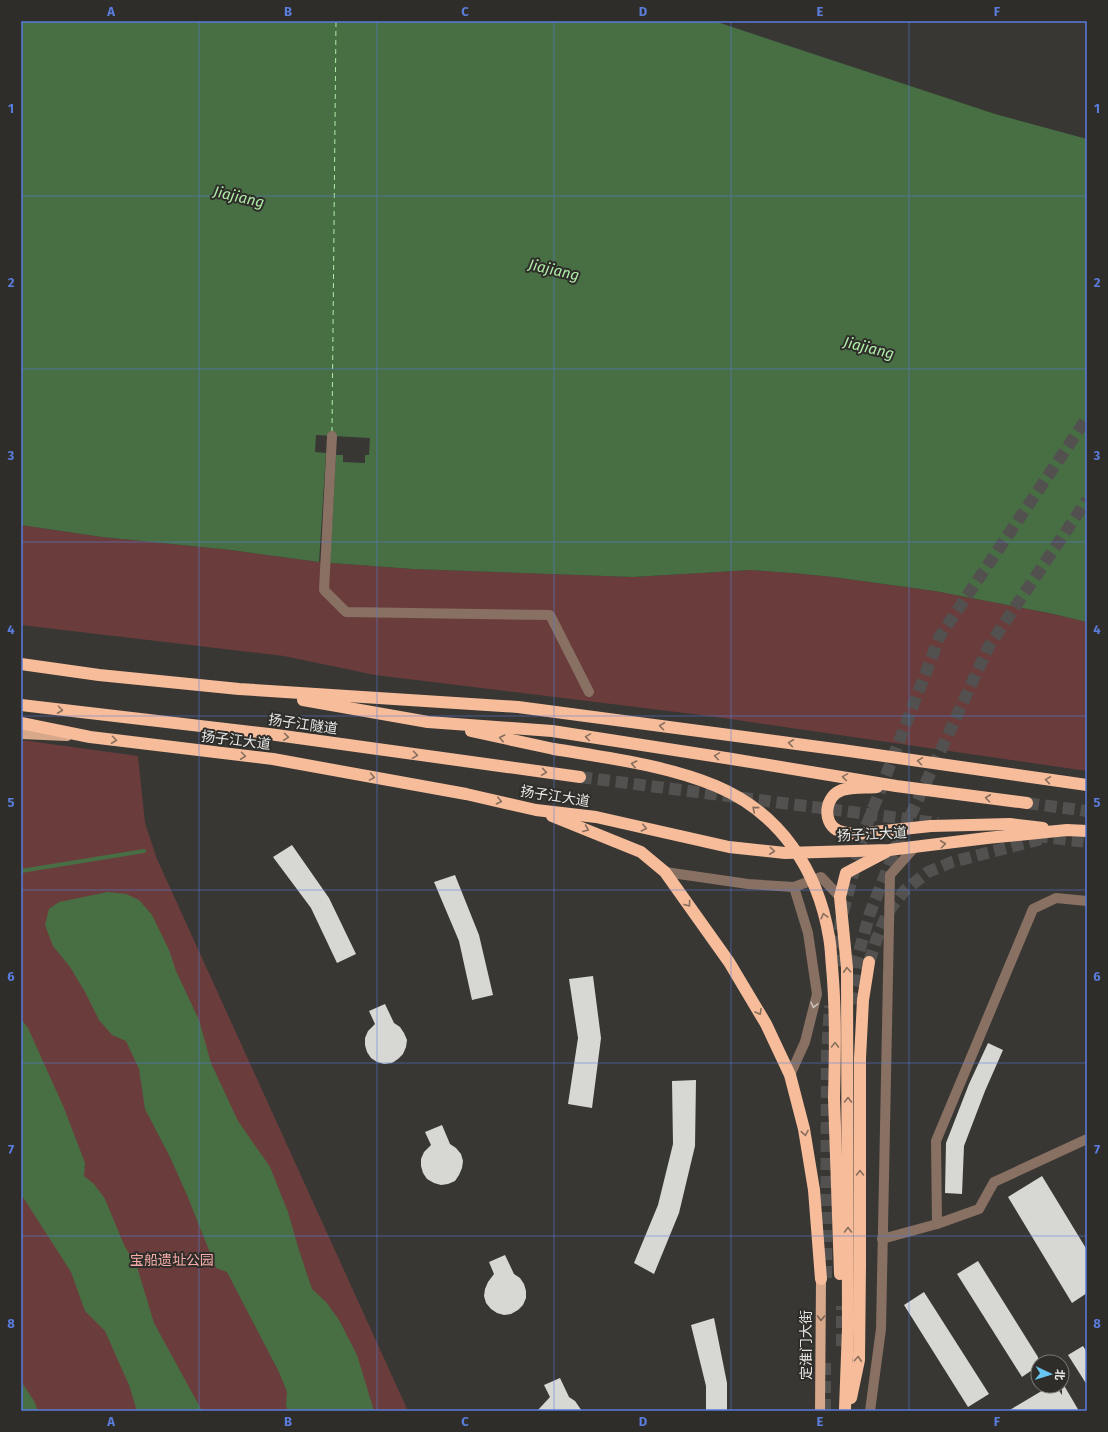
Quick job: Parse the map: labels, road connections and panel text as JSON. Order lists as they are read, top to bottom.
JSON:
{
  "streets": {
    "highway": ["扬子江隧道", "扬子江大道"],
    "main road": ["定淮门大街"]
  },
  "one_way": ["定淮门大街"],
  "water": ["Jiajiang"],
  "parks": ["宝船遗址公园"],
  "north": "right",
  "grid": {
    "columns": [
      "A",
      "B",
      "C",
      "D",
      "E",
      "F"
    ],
    "rows": [
      "1",
      "2",
      "3",
      "4",
      "5",
      "6",
      "7",
      "8"
    ]
  }
}
